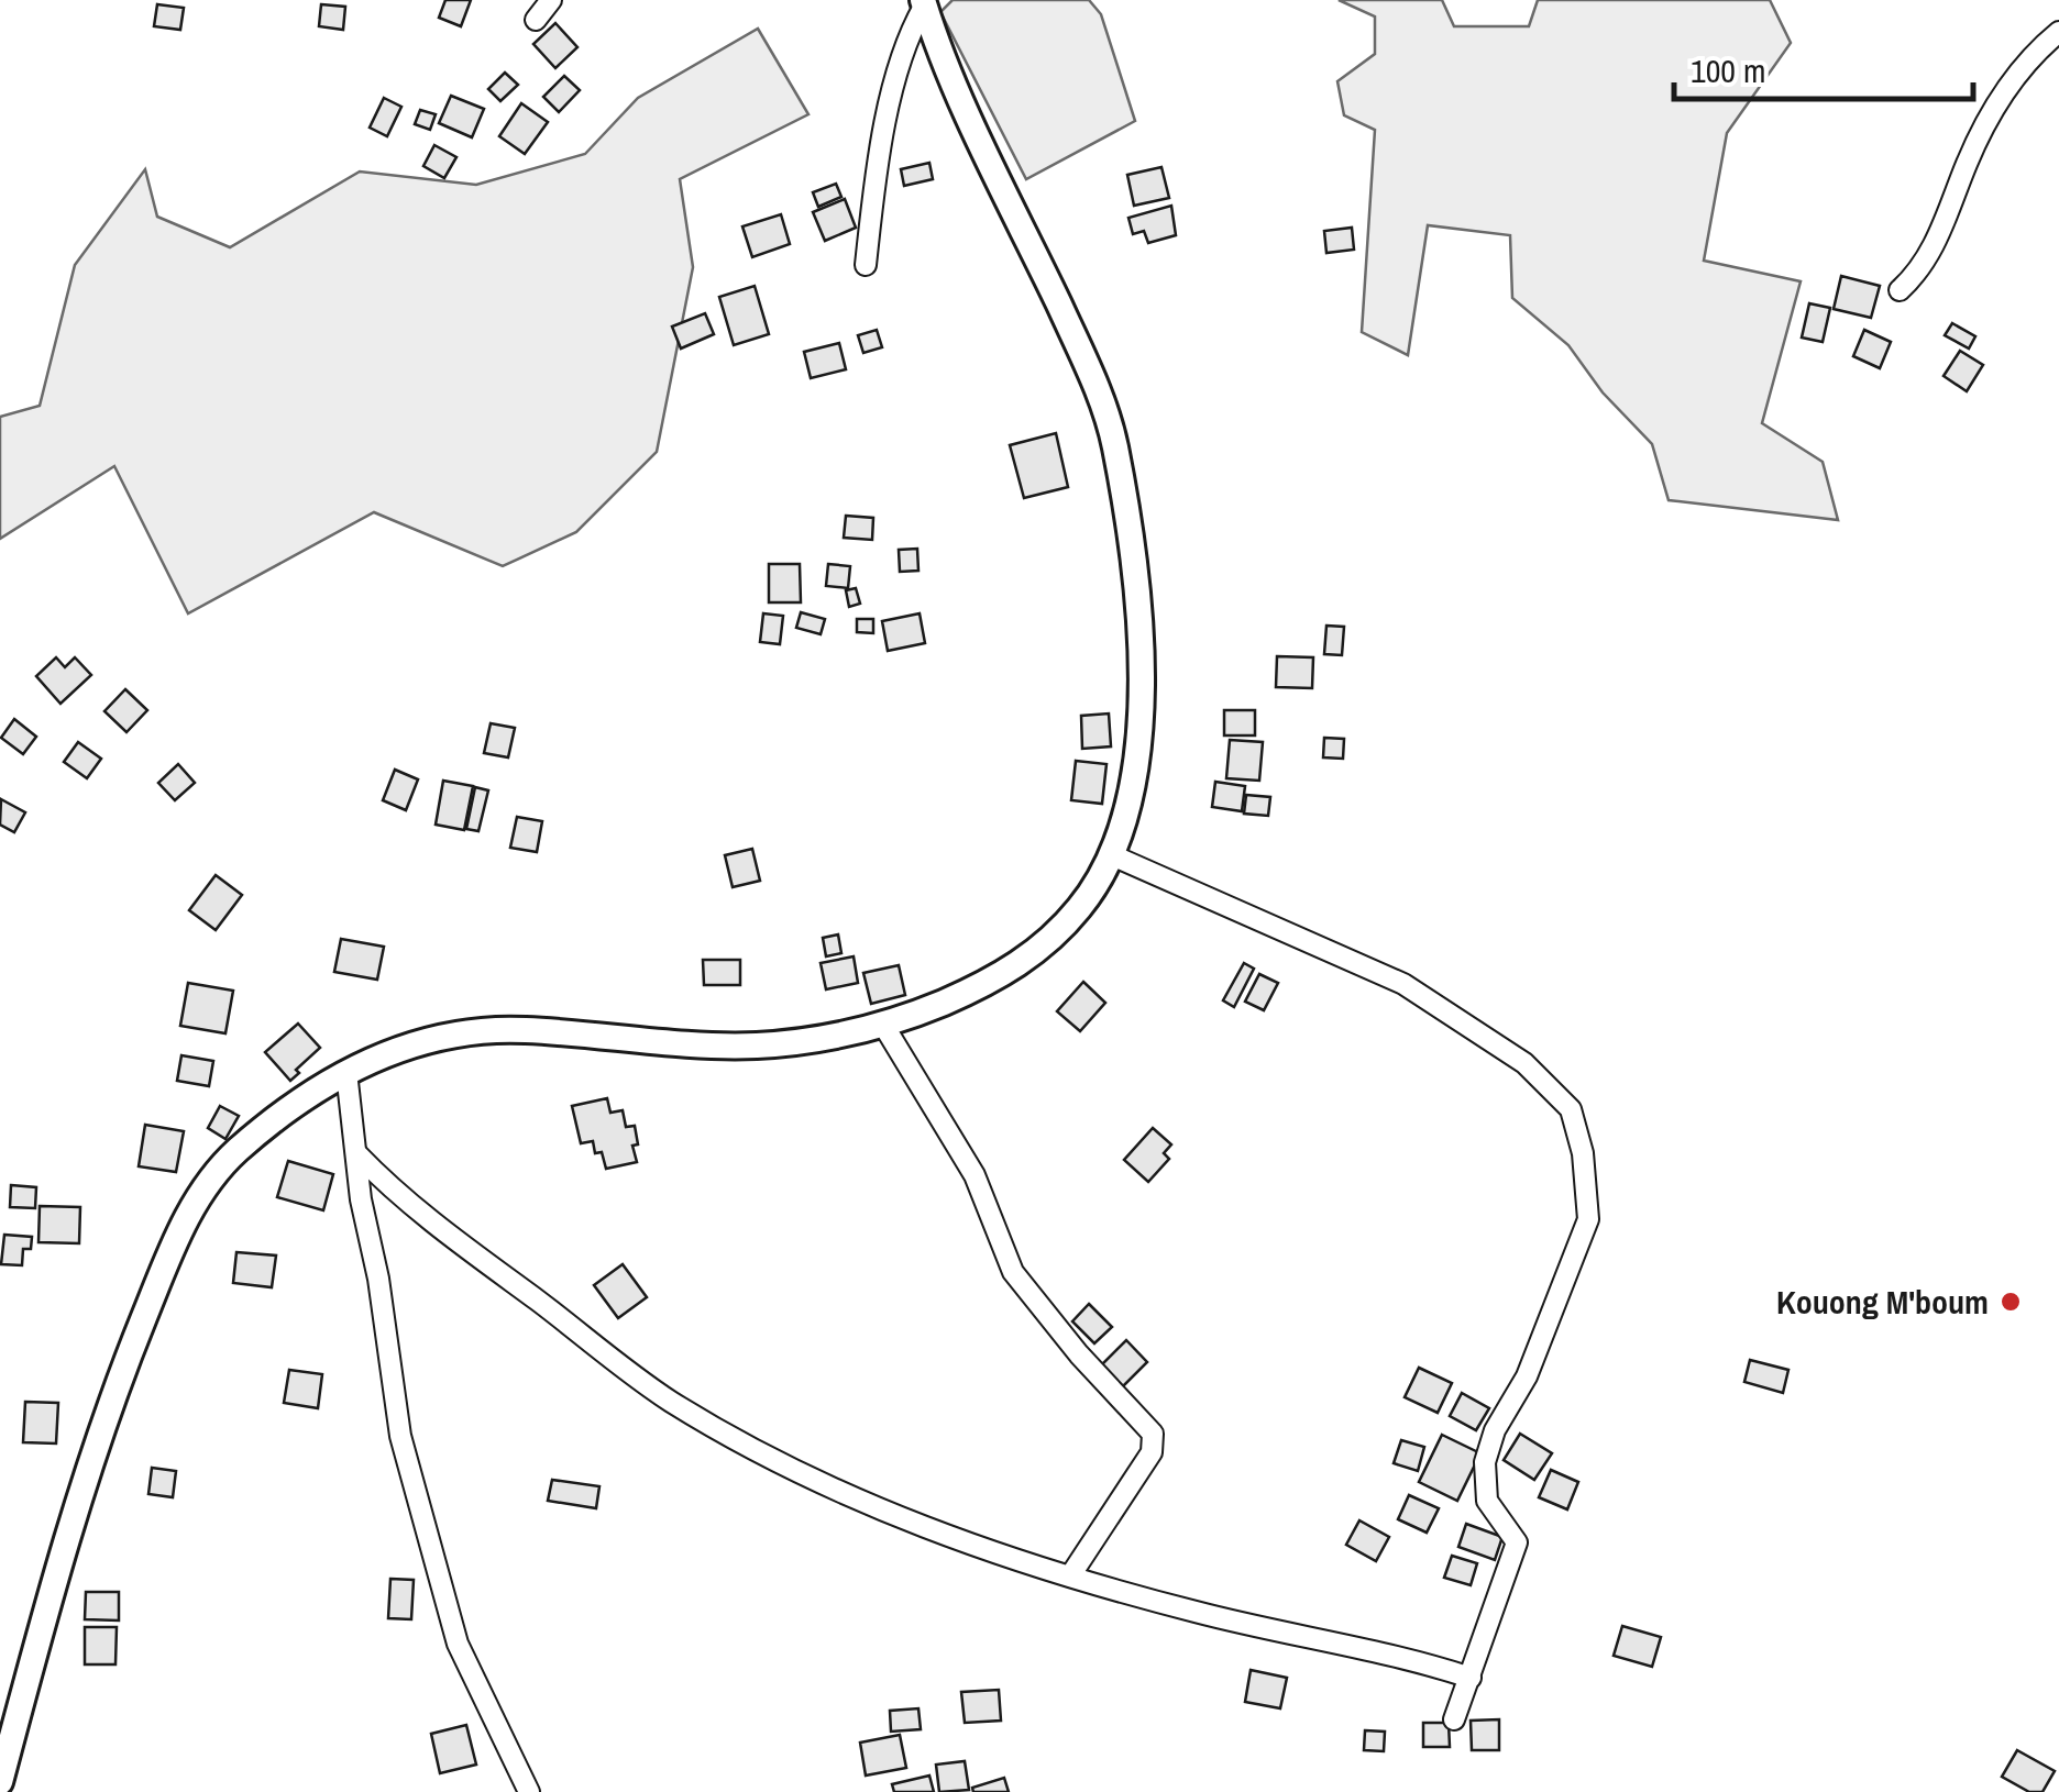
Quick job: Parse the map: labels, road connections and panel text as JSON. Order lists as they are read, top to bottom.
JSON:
{
  "places": ["Kouong M'boum"],
  "scale_bar": "100 m"
}
